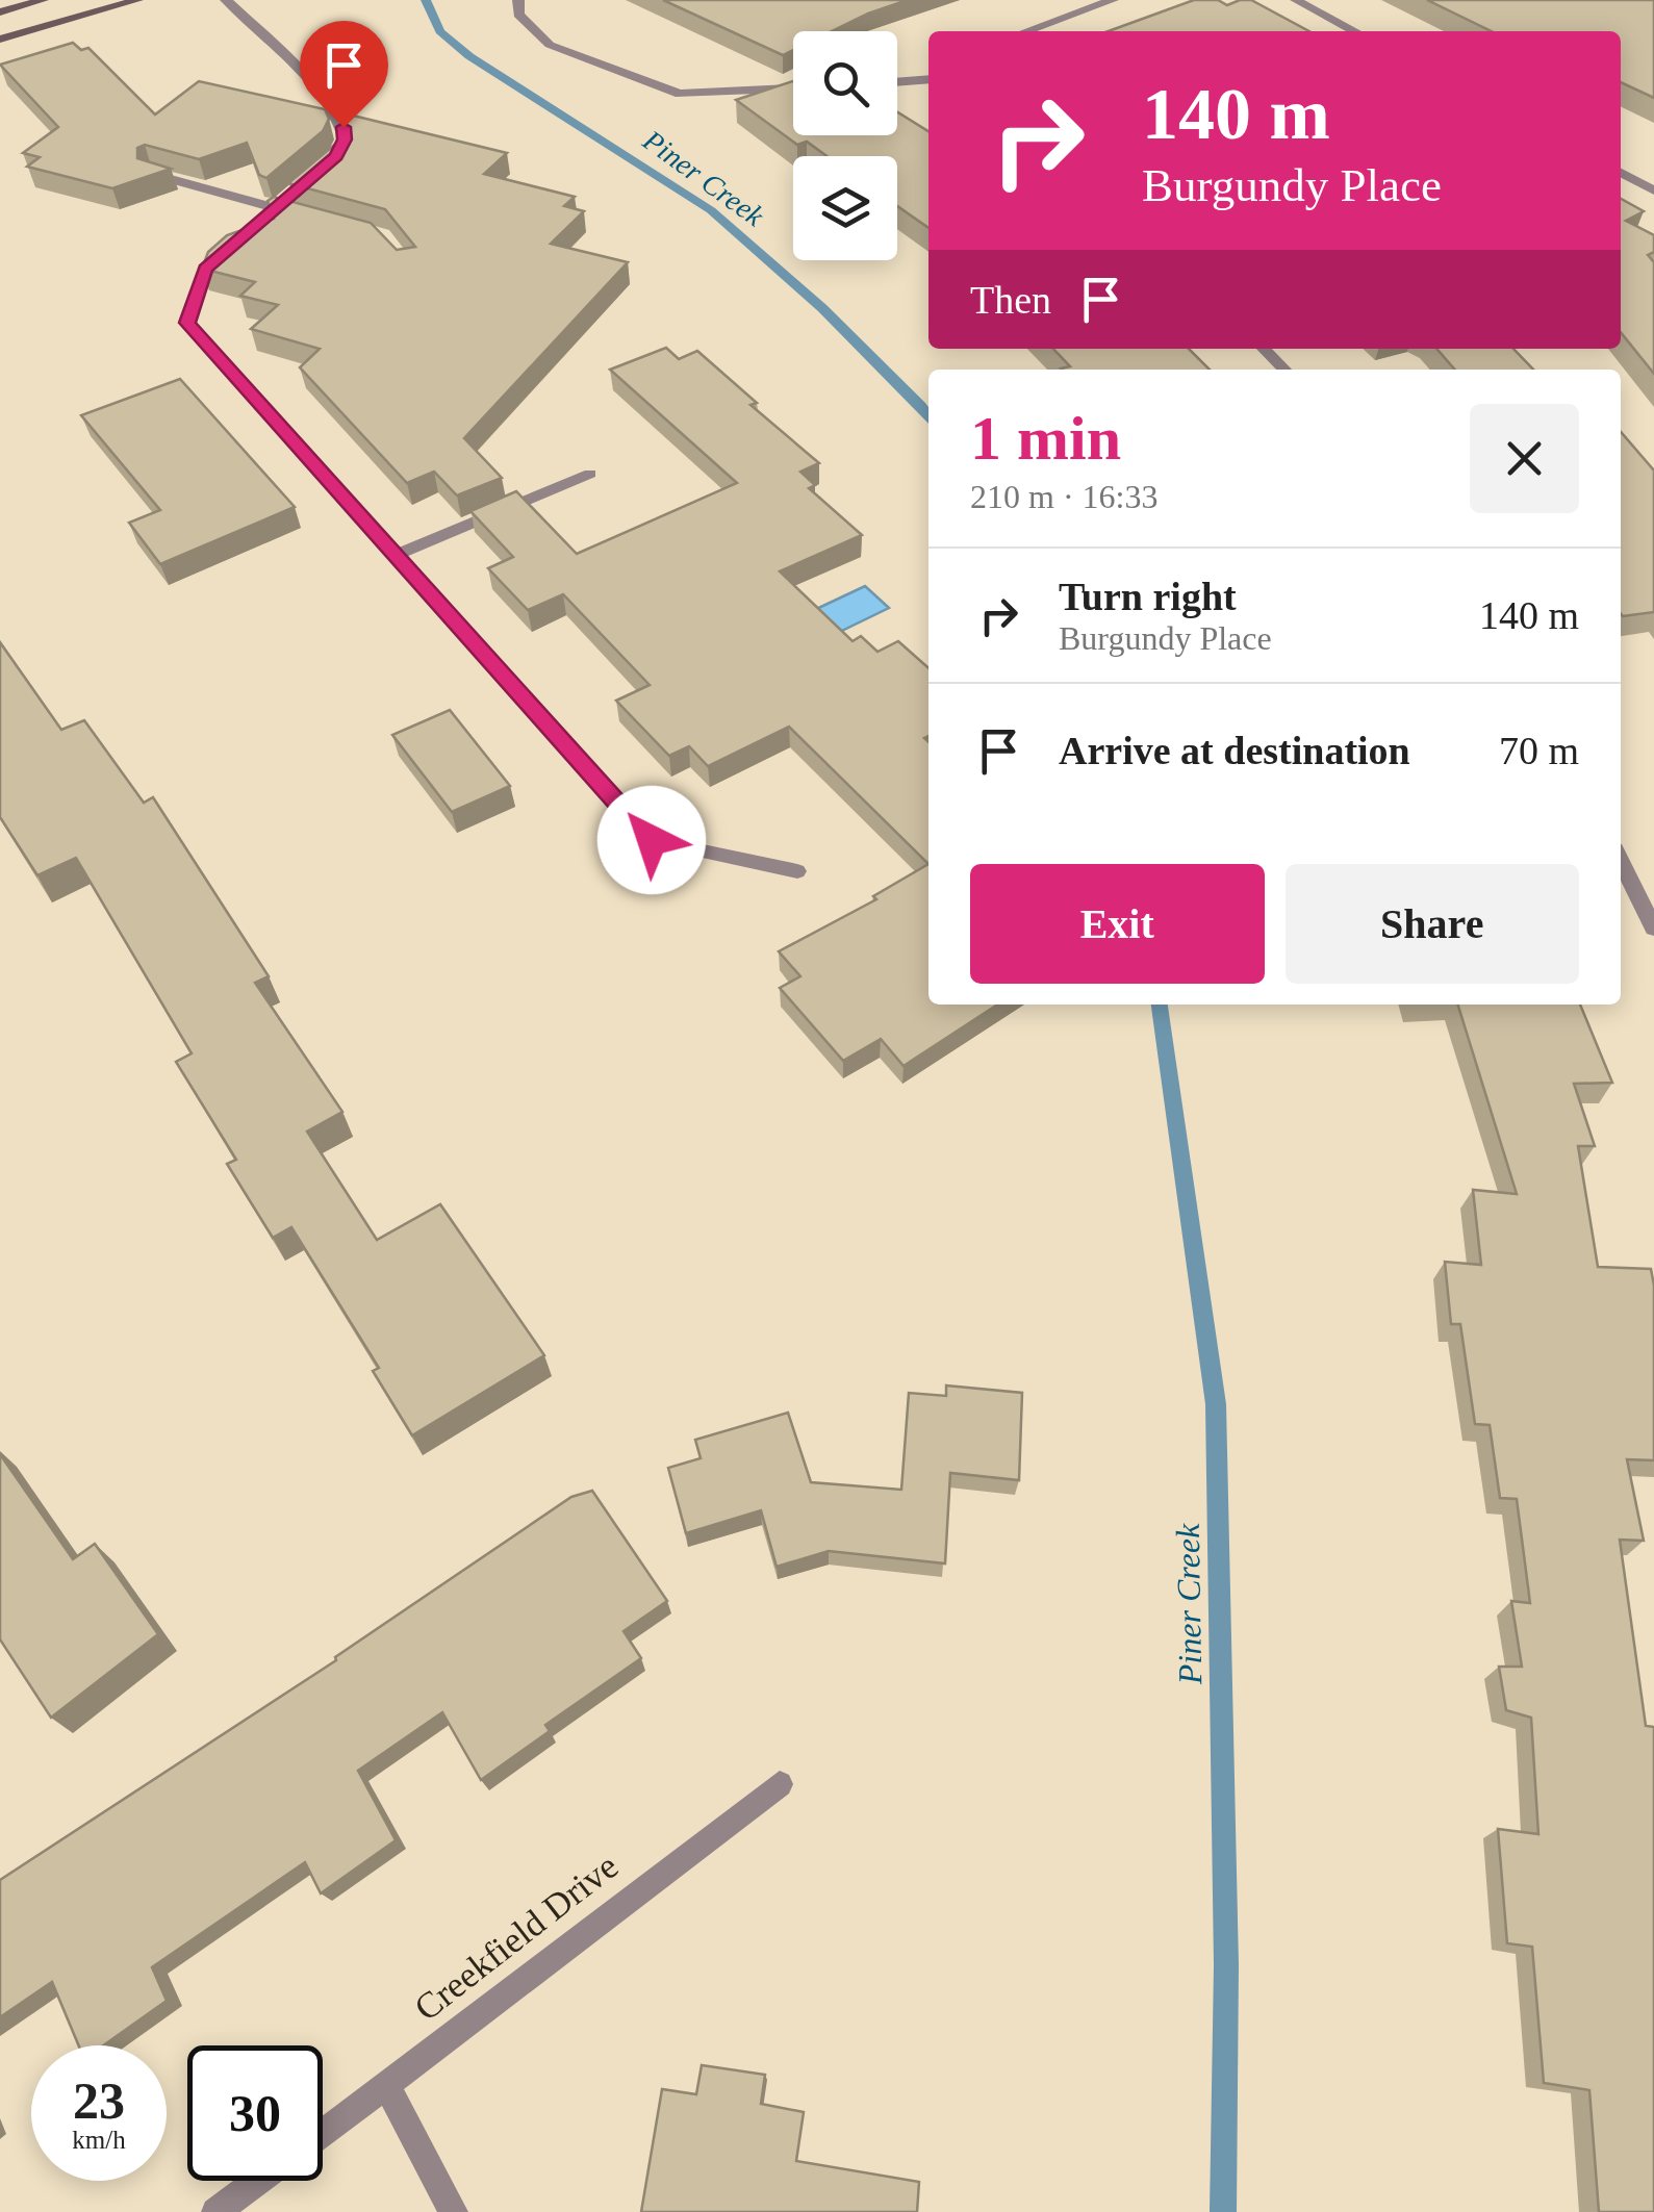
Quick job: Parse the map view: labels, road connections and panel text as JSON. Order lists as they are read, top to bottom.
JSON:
{
  "streets": {
    "street": ["Creekfield Drive"]
  },
  "water": ["Piner Creek"],
  "page": {
    "turn": ["140 m", "Burgundy Place"],
    "then": "Then",
    "heading": ["1 min", "210 m · 16:33"],
    "list": [
      {
        "name": "Turn right",
        "note": "Burgundy Place",
        "value": "140 m"
      },
      {
        "name": "Arrive at destination",
        "value": "70 m"
      }
    ],
    "buttons": ["Exit", "Share"],
    "speed": "23 km/h",
    "limit": "30"
  }
}
